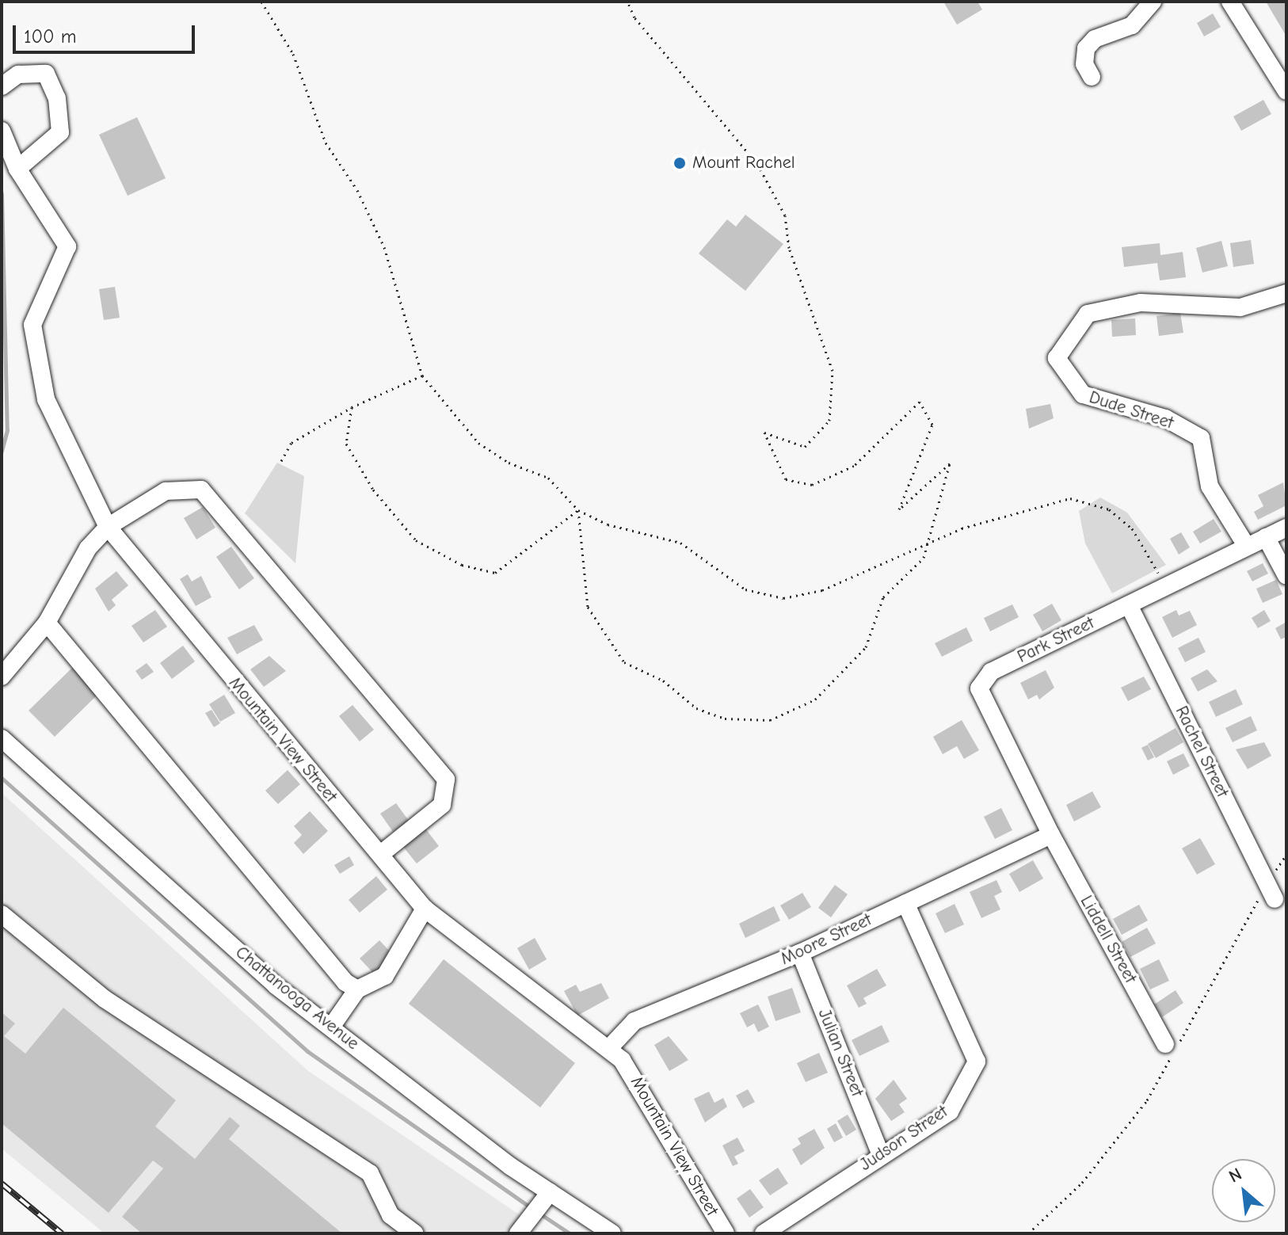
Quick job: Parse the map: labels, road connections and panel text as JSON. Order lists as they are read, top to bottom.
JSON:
{
  "streets": {
    "street": [
      "Dude Street",
      "Park Street",
      "Mountain View Street",
      "Rachel Street",
      "Moore Street",
      "Liddell Street",
      "Chattanooga Avenue",
      "Julian Street",
      "Judson Street"
    ]
  },
  "crossings": [
    ["Dude Street", "Park Street"],
    ["Park Street", "Rachel Street"],
    ["Park Street", "Moore Street"],
    ["Park Street", "Liddell Street"],
    ["Mountain View Street", "Moore Street"],
    ["Moore Street", "Liddell Street"],
    ["Moore Street", "Julian Street"],
    ["Moore Street", "Judson Street"],
    ["Julian Street", "Judson Street"]
  ],
  "places": ["Mount Rachel"],
  "scale_bar": "100 m",
  "north": "top left"
}
